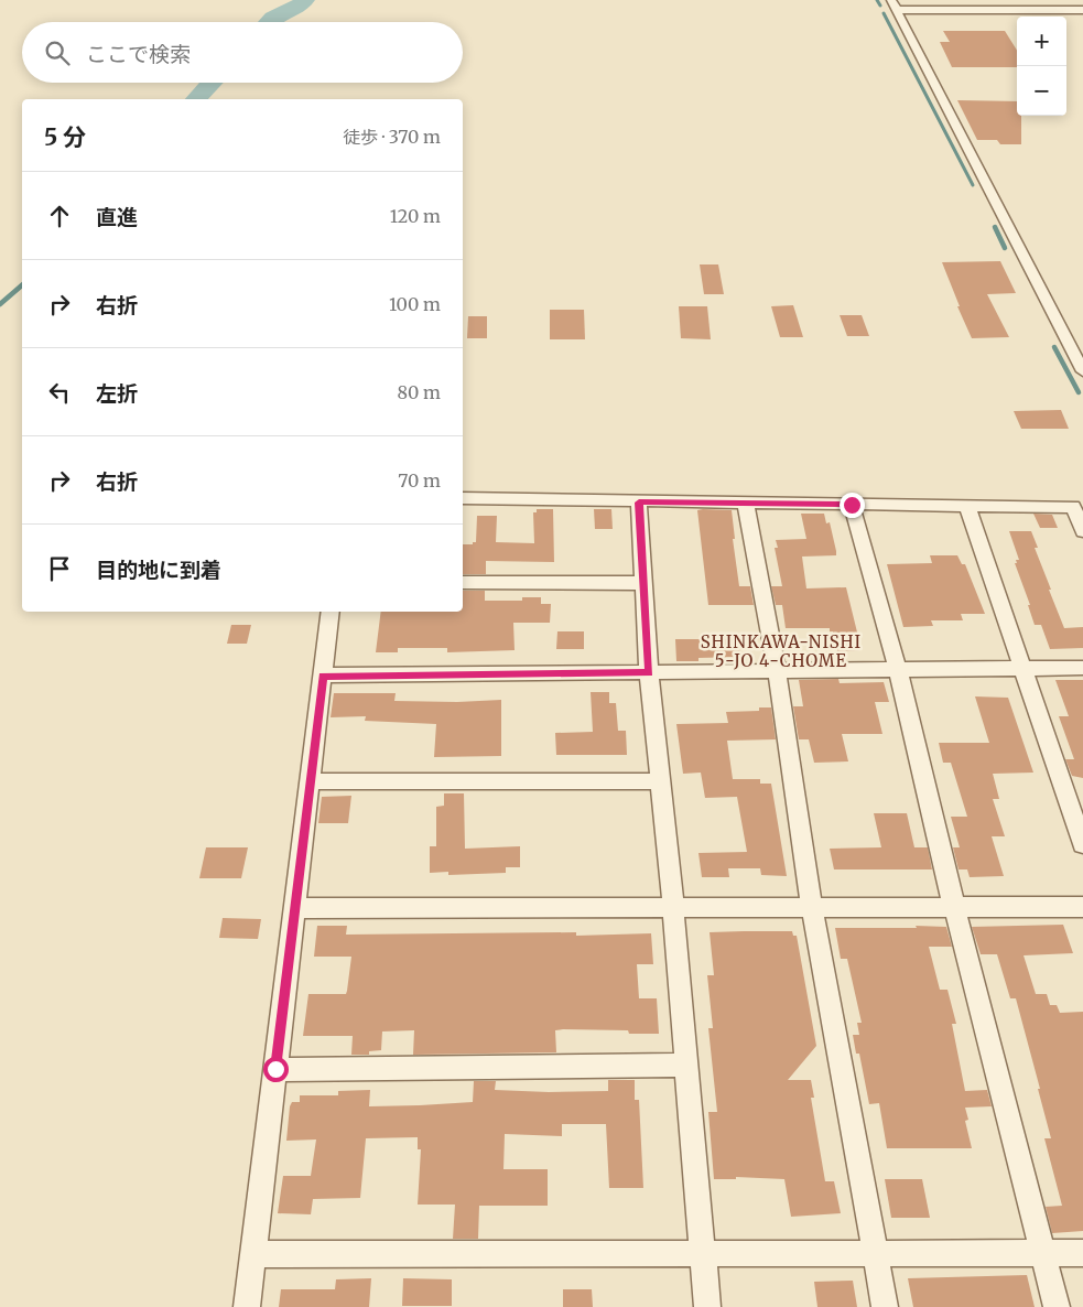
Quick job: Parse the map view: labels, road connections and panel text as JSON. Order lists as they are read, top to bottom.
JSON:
{
  "districts": ["SHINKAWA-NISHI 5-JO 4-CHOME"],
  "page": {
    "map_buttons": ["+", "−"],
    "search": "ここで検索",
    "heading": ["5 分", "徒歩 · 370 m"],
    "list": [
      ["直進", "120 m"],
      ["右折", "100 m"],
      ["左折", "80 m"],
      ["右折", "70 m"],
      "目的地に到着"
    ]
  }
}
